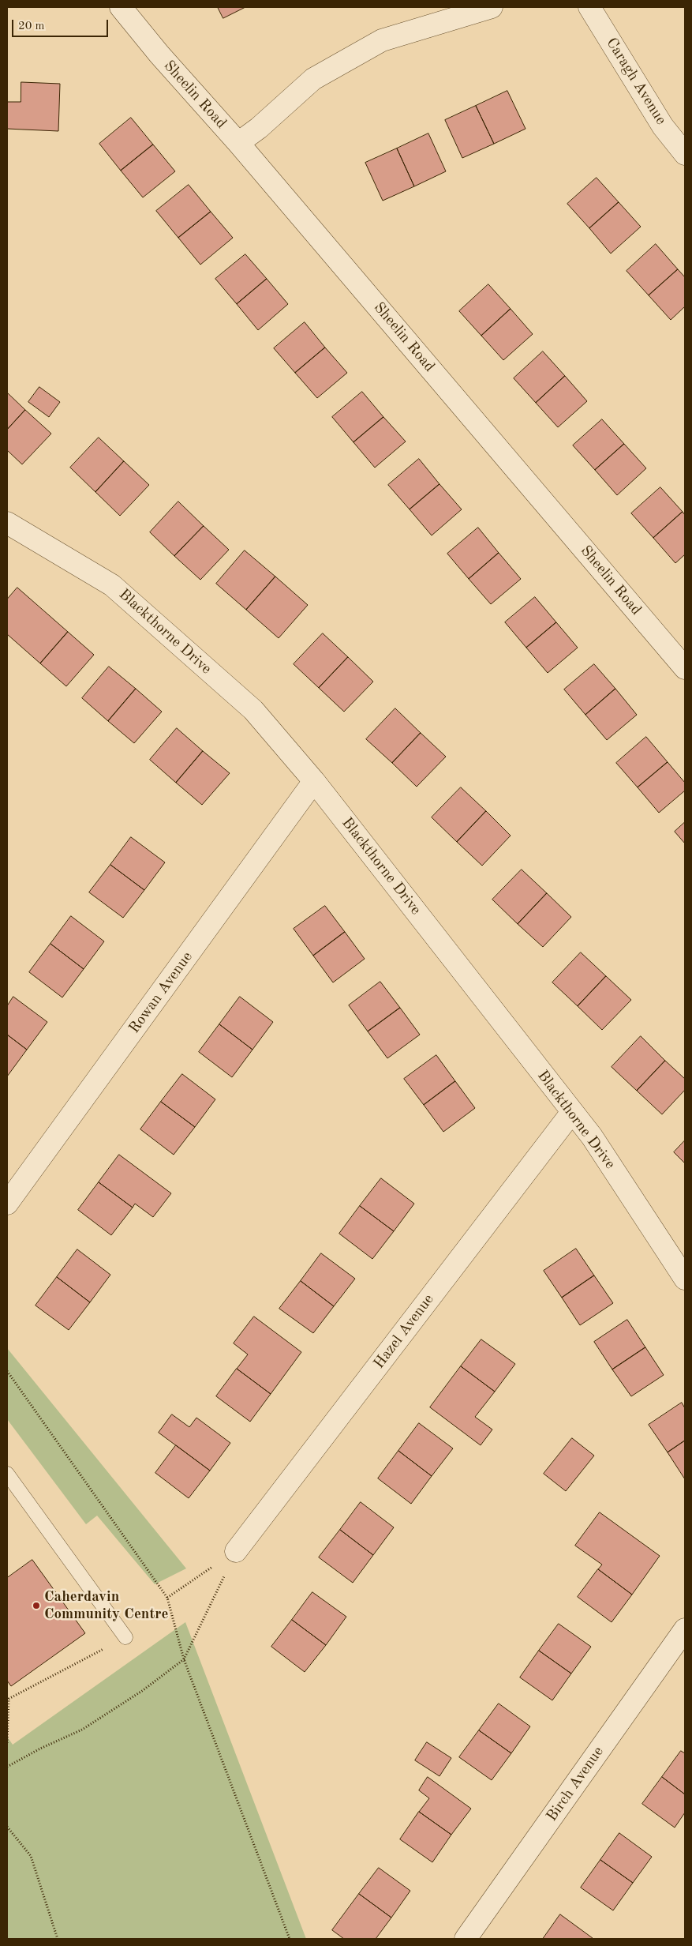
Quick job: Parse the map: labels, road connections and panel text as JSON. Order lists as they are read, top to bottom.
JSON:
{
  "streets": {
    "street": [
      "Caragh Avenue",
      "Sheelin Road",
      "Blackthorne Drive",
      "Rowan Avenue",
      "Hazel Avenue",
      "Birch Avenue"
    ]
  },
  "crossings": [
    ["Blackthorne Drive", "Rowan Avenue"],
    ["Blackthorne Drive", "Hazel Avenue"]
  ],
  "places": ["Caherdavin Community Centre"],
  "scale_bar": "20 m"
}
